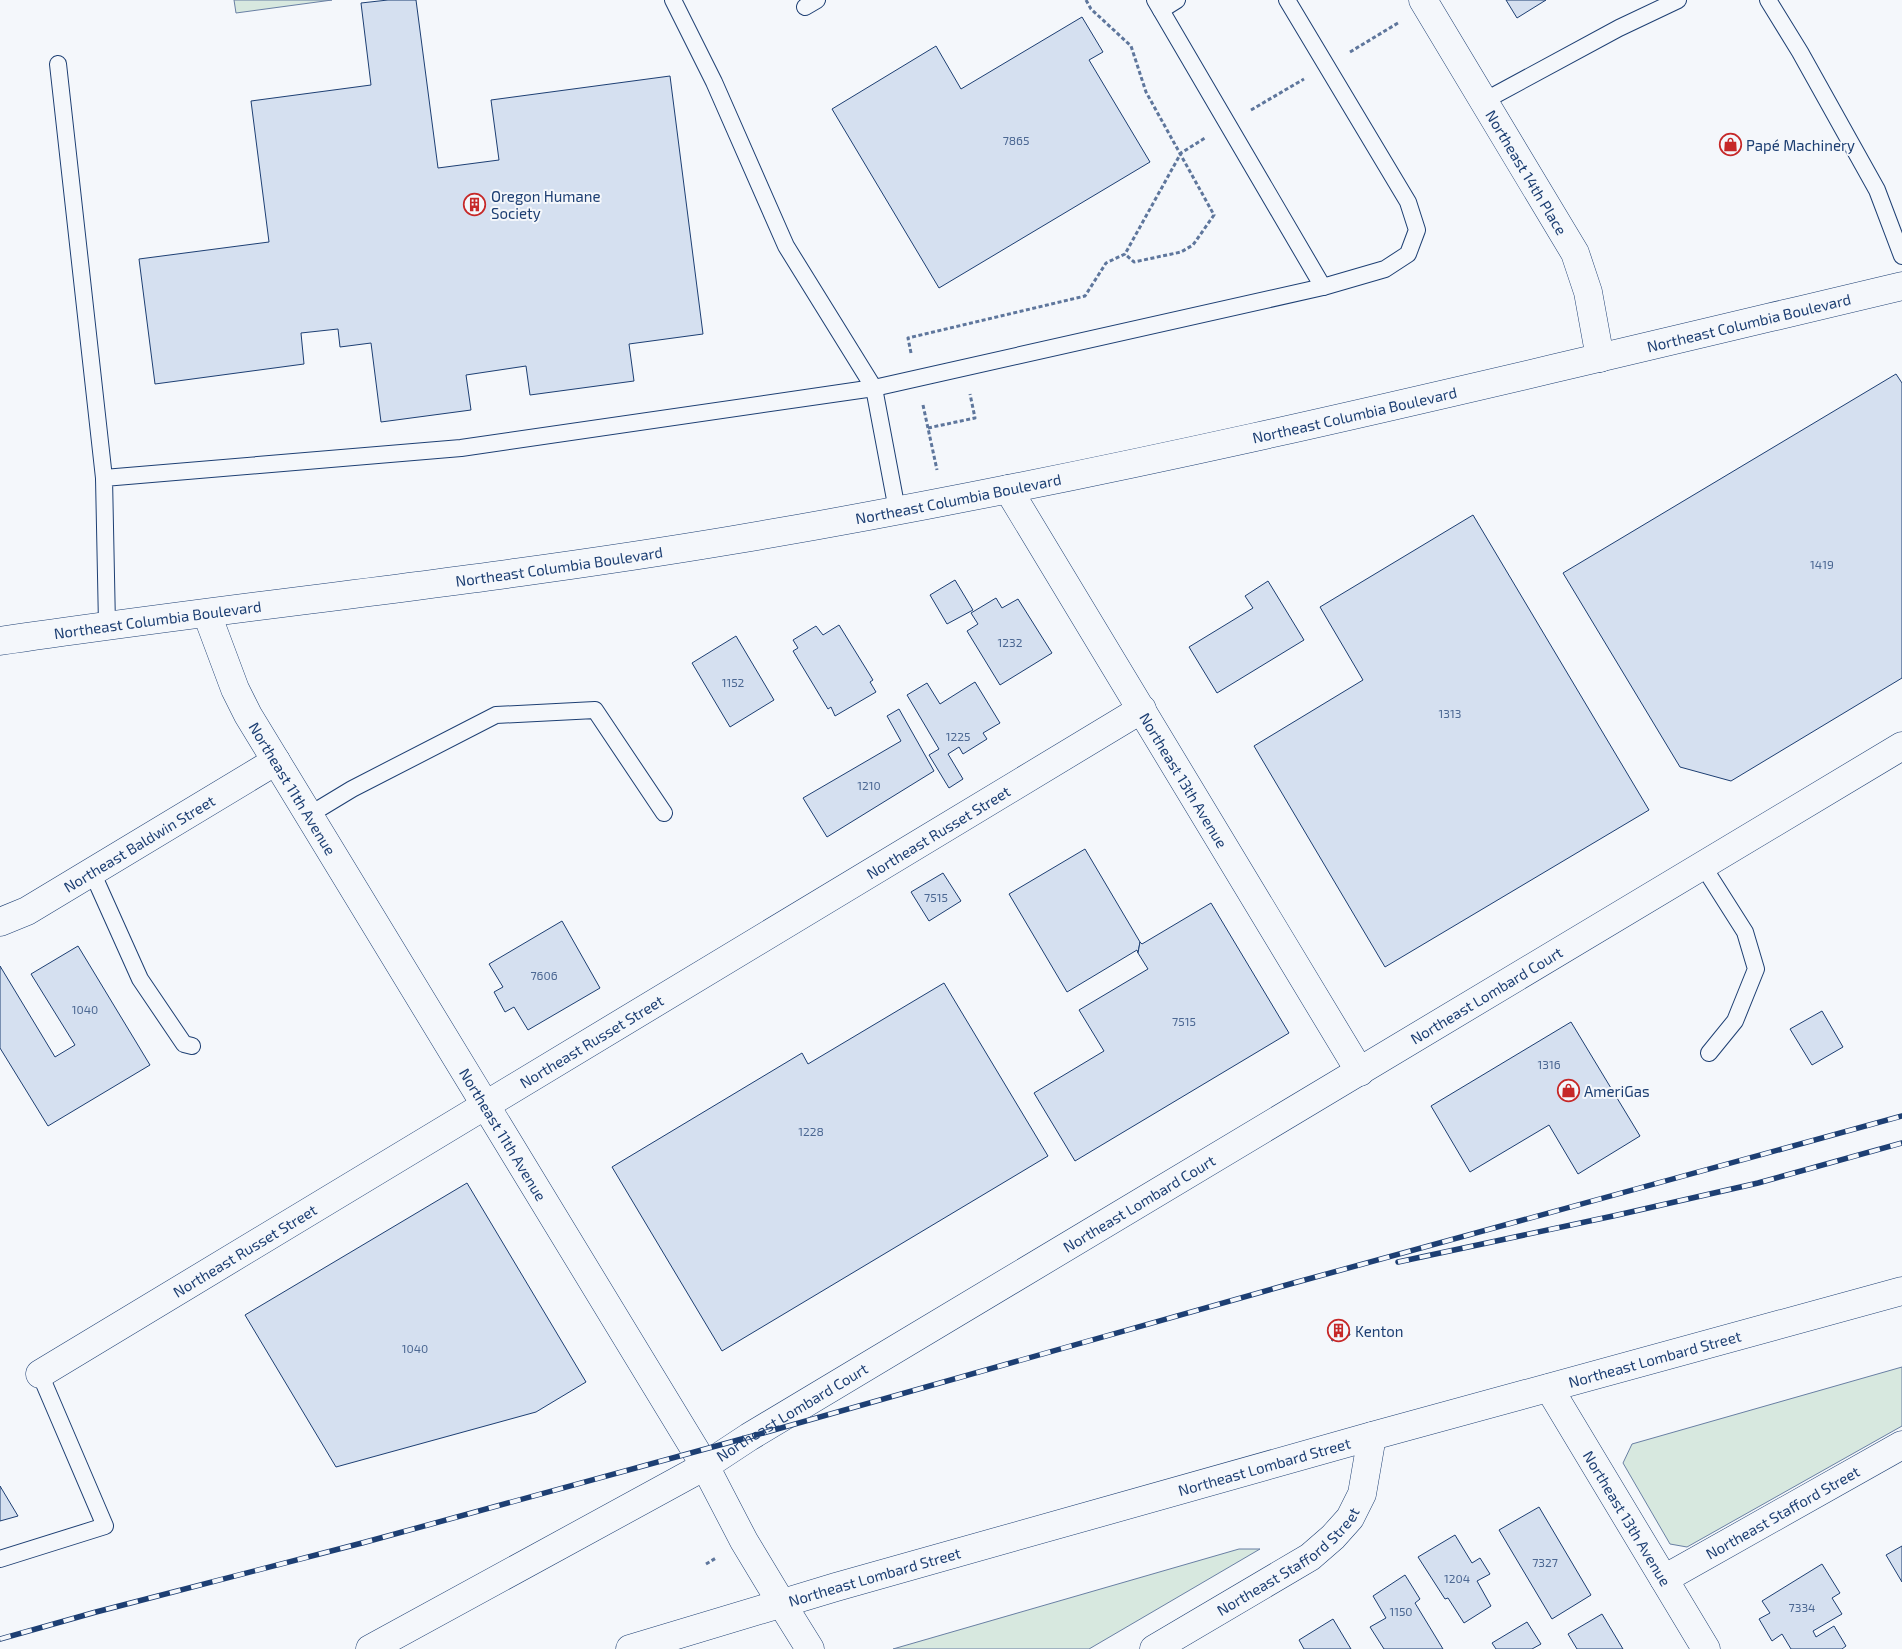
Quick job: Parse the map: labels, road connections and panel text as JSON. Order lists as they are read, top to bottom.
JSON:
{
  "streets": {
    "street": [
      "Northeast 14th Place",
      "Northeast Columbia Boulevard",
      "Northeast 13th Avenue",
      "Northeast 11th Avenue",
      "Northeast Russet Street",
      "Northeast Baldwin Street",
      "Northeast Lombard Court",
      "Northeast Lombard Street",
      "Northeast Stafford Street"
    ]
  },
  "crossings": [
    ["Northeast 14th Place", "Northeast Columbia Boulevard"],
    ["Northeast Columbia Boulevard", "Northeast 13th Avenue"],
    ["Northeast Columbia Boulevard", "Northeast 11th Avenue"],
    ["Northeast 13th Avenue", "Northeast Russet Street"],
    ["Northeast 13th Avenue", "Northeast Lombard Court"],
    ["Northeast 13th Avenue", "Northeast Lombard Street"],
    ["Northeast 13th Avenue", "Northeast Stafford Street"],
    ["Northeast 11th Avenue", "Northeast Russet Street"],
    ["Northeast 11th Avenue", "Northeast Baldwin Street"],
    ["Northeast 11th Avenue", "Northeast Lombard Court"],
    ["Northeast 11th Avenue", "Northeast Lombard Street"],
    ["Northeast Lombard Street", "Northeast Stafford Street"]
  ],
  "places": {
    "shop": ["Papé Machinery", "AmeriGas"],
    "building": ["Oregon Humane Society", "Kenton"]
  },
  "house_numbers": [
    "7865",
    "1419",
    "1232",
    "1152",
    "1313",
    "1225",
    "1210",
    "7515",
    "7606",
    "1040",
    "7515",
    "1316",
    "1228",
    "1040",
    "7327",
    "1204",
    "7334",
    "1150"
  ]
}
